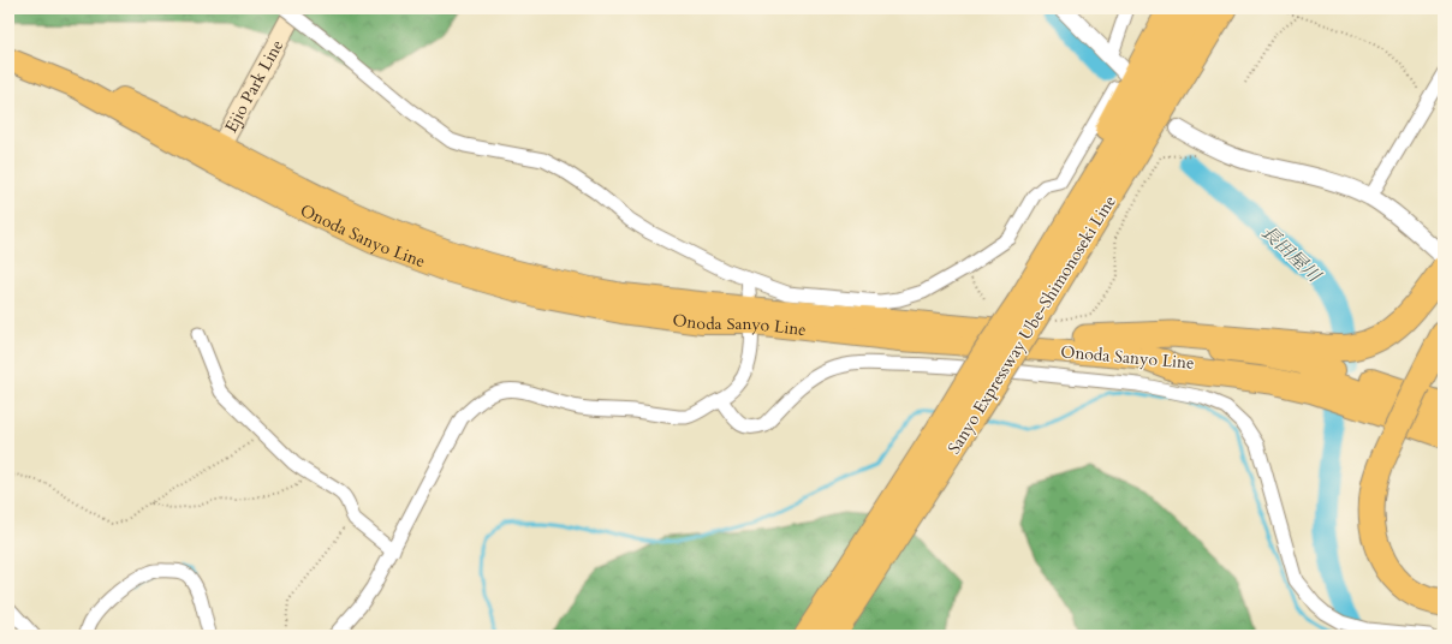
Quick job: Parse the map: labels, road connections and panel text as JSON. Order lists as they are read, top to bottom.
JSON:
{
  "streets": {
    "highway": ["Sanyo Expressway Ube-Shimonoseki Line"],
    "main road": ["Ejio Park Line", "Onoda Sanyo Line"]
  },
  "crossings": [
    ["Ejio Park Line", "Onoda Sanyo Line"]
  ],
  "water": ["長田屋川"]
}
